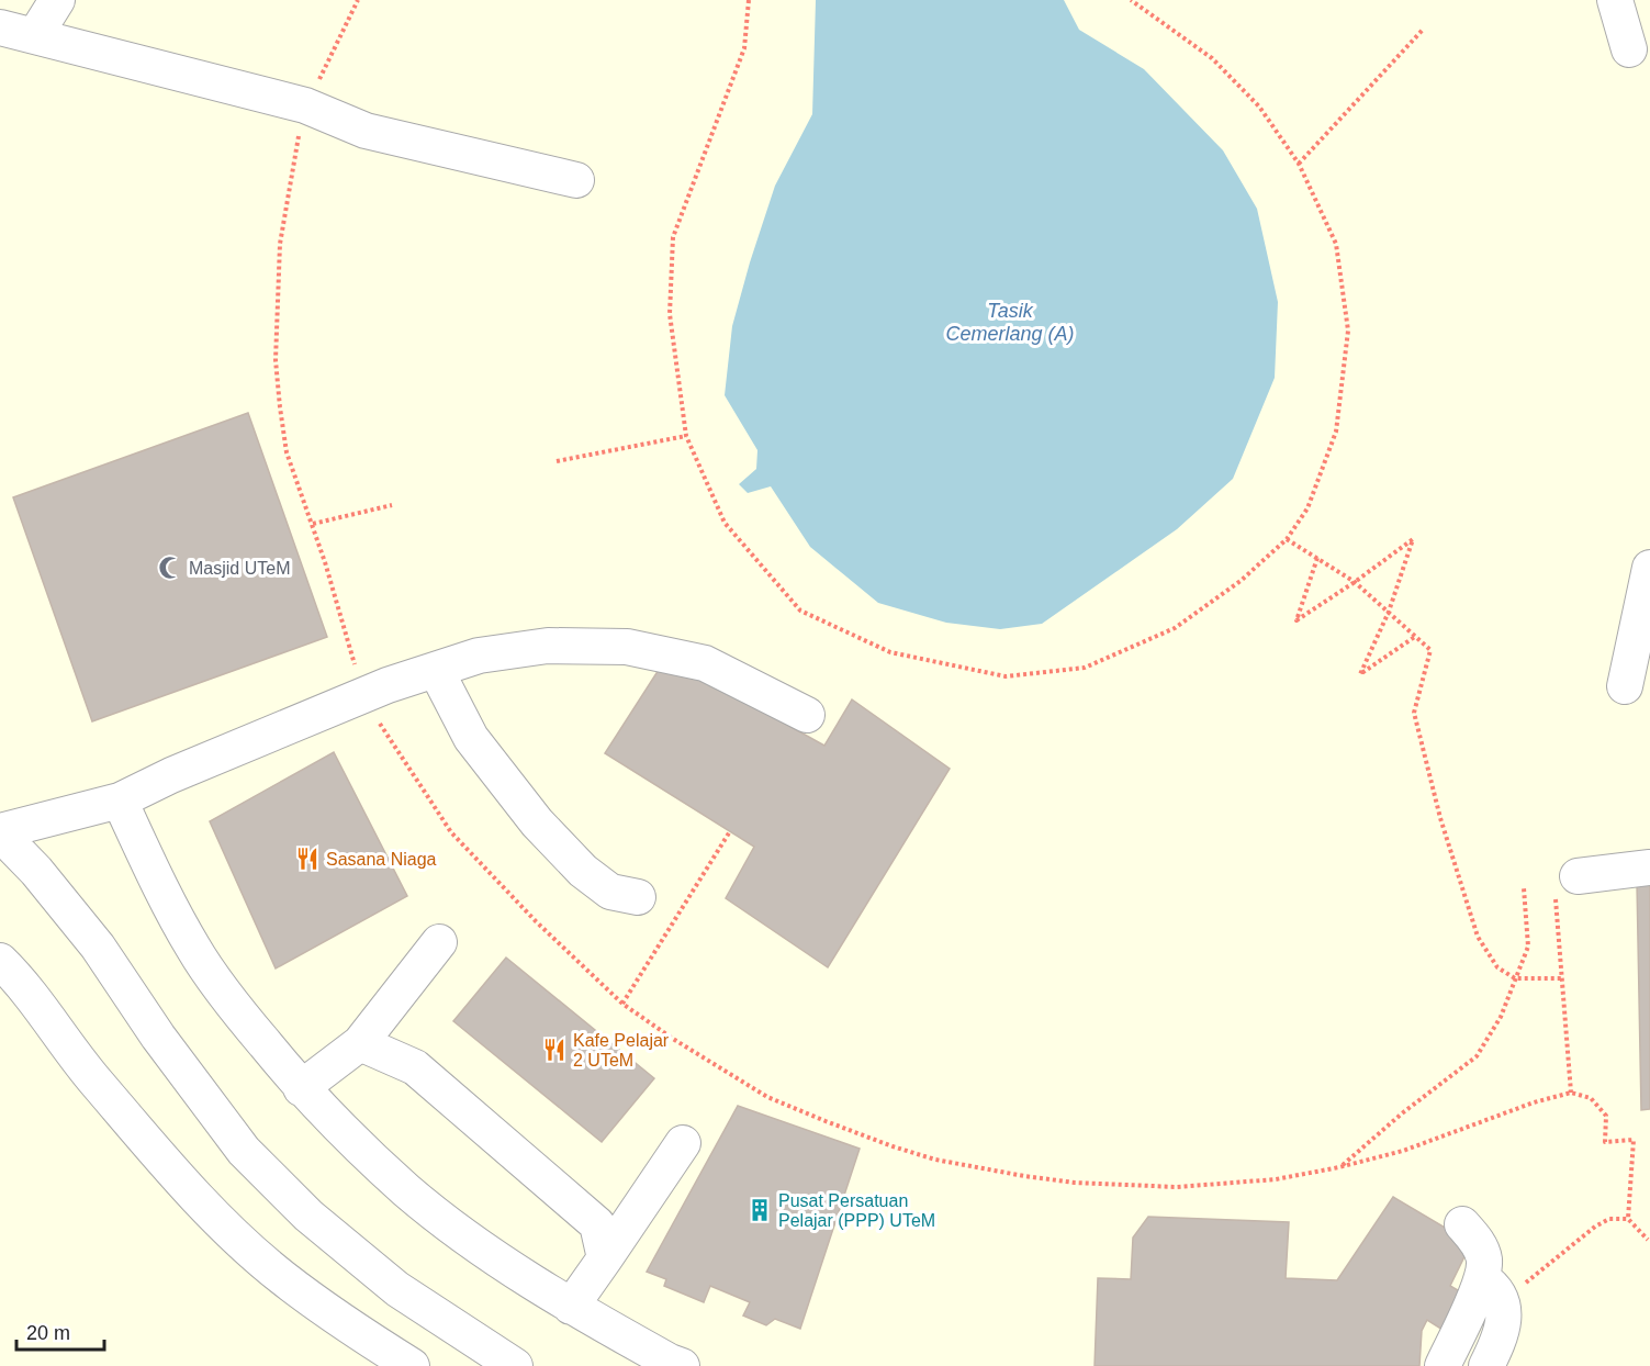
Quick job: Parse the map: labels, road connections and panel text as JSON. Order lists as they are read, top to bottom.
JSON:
{
  "water": ["Tasik Cemerlang (A)"],
  "places": {
    "mosque": ["Masjid UTeM"],
    "restaurant": ["Sasana Niaga", "Kafe Pelajar 2 UTeM"],
    "building": ["Pusat Persatuan Pelajar (PPP) UTeM"]
  },
  "scale_bar": "20 m"
}
